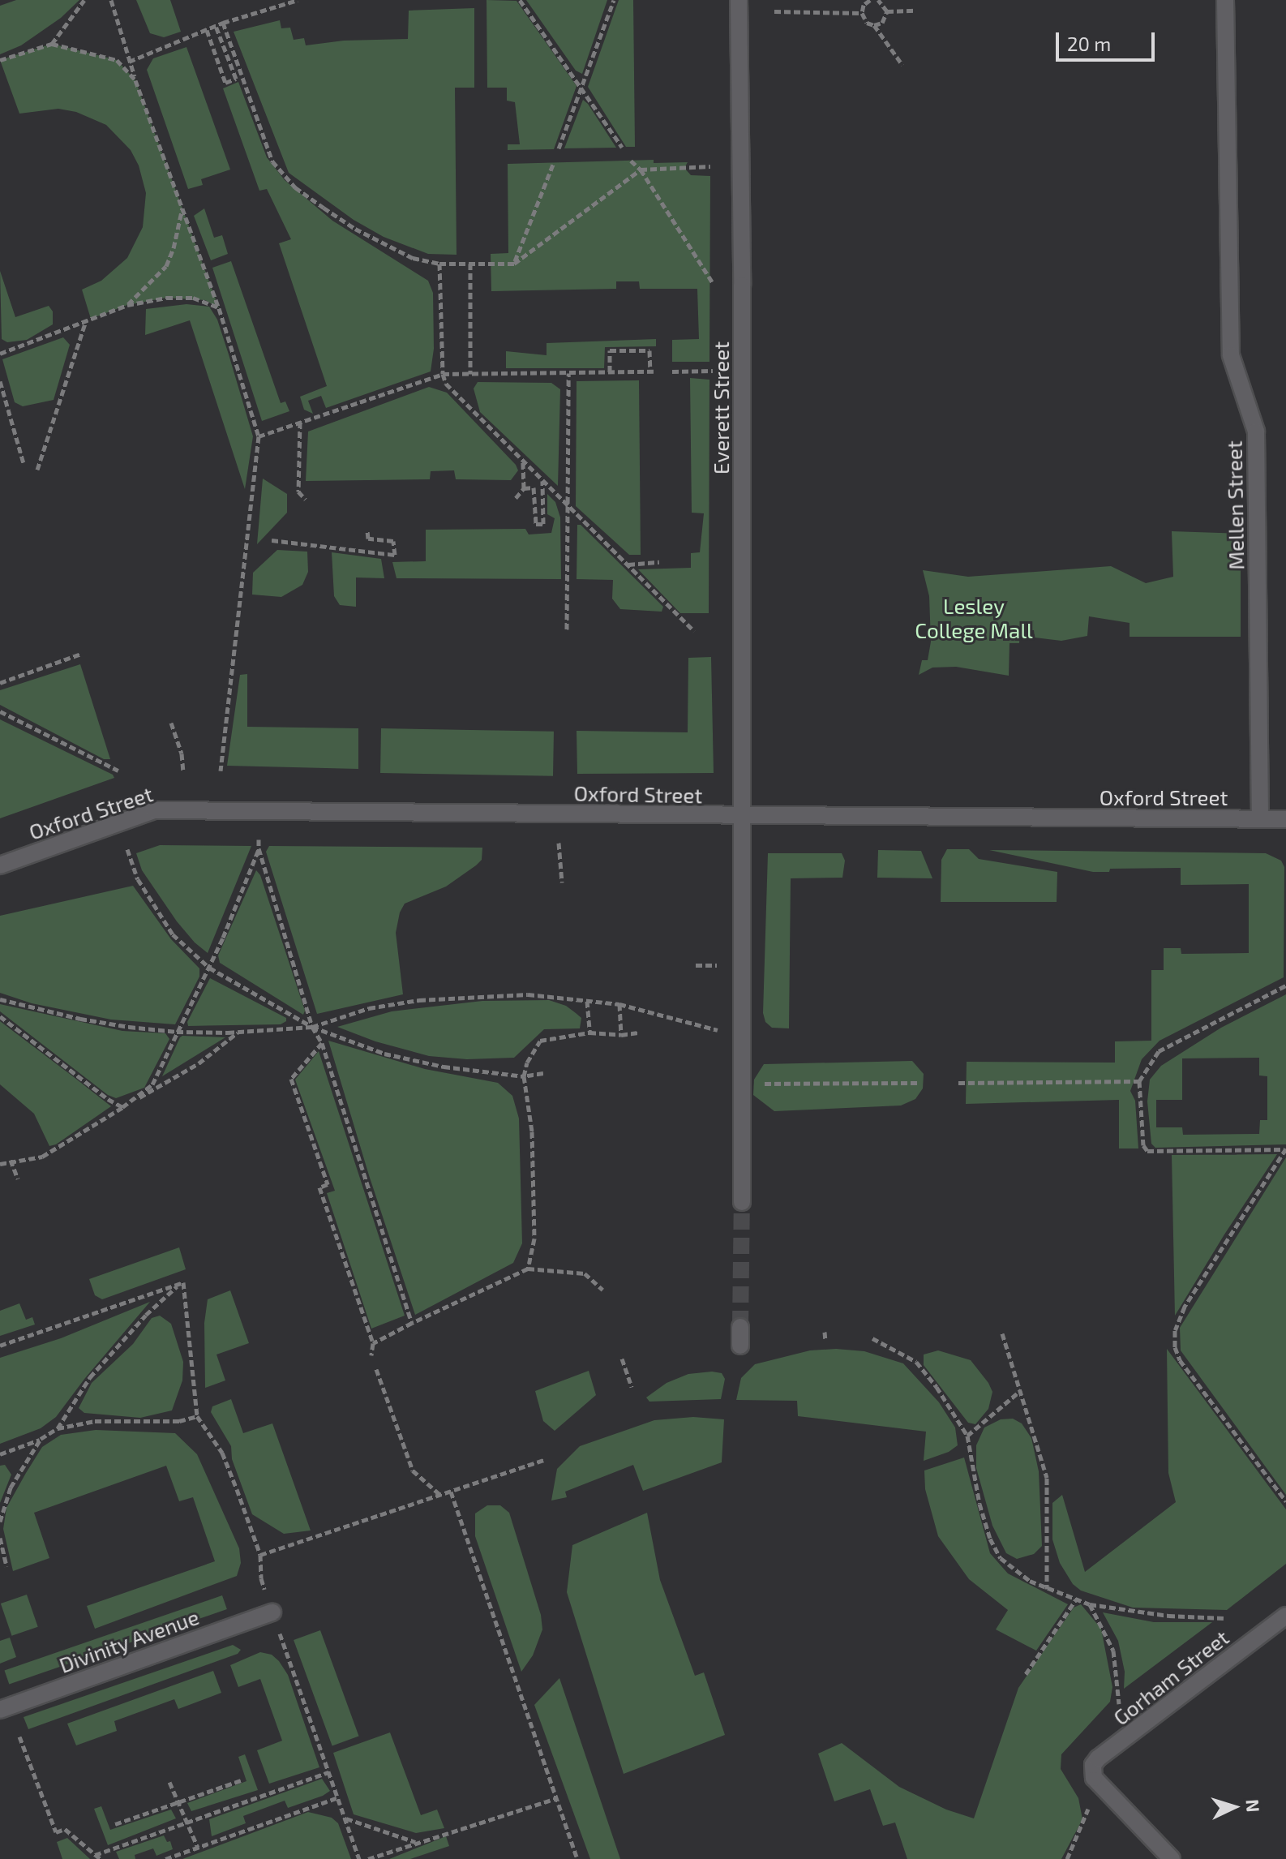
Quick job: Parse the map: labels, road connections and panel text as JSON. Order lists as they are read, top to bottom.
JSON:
{
  "streets": {
    "street": [
      "Everett Street",
      "Mellen Street",
      "Oxford Street",
      "Divinity Avenue",
      "Gorham Street"
    ]
  },
  "crossings": [
    ["Everett Street", "Oxford Street"],
    ["Mellen Street", "Oxford Street"]
  ],
  "parks": ["Lesley College Mall"],
  "scale_bar": "20 m",
  "north": "right"
}
